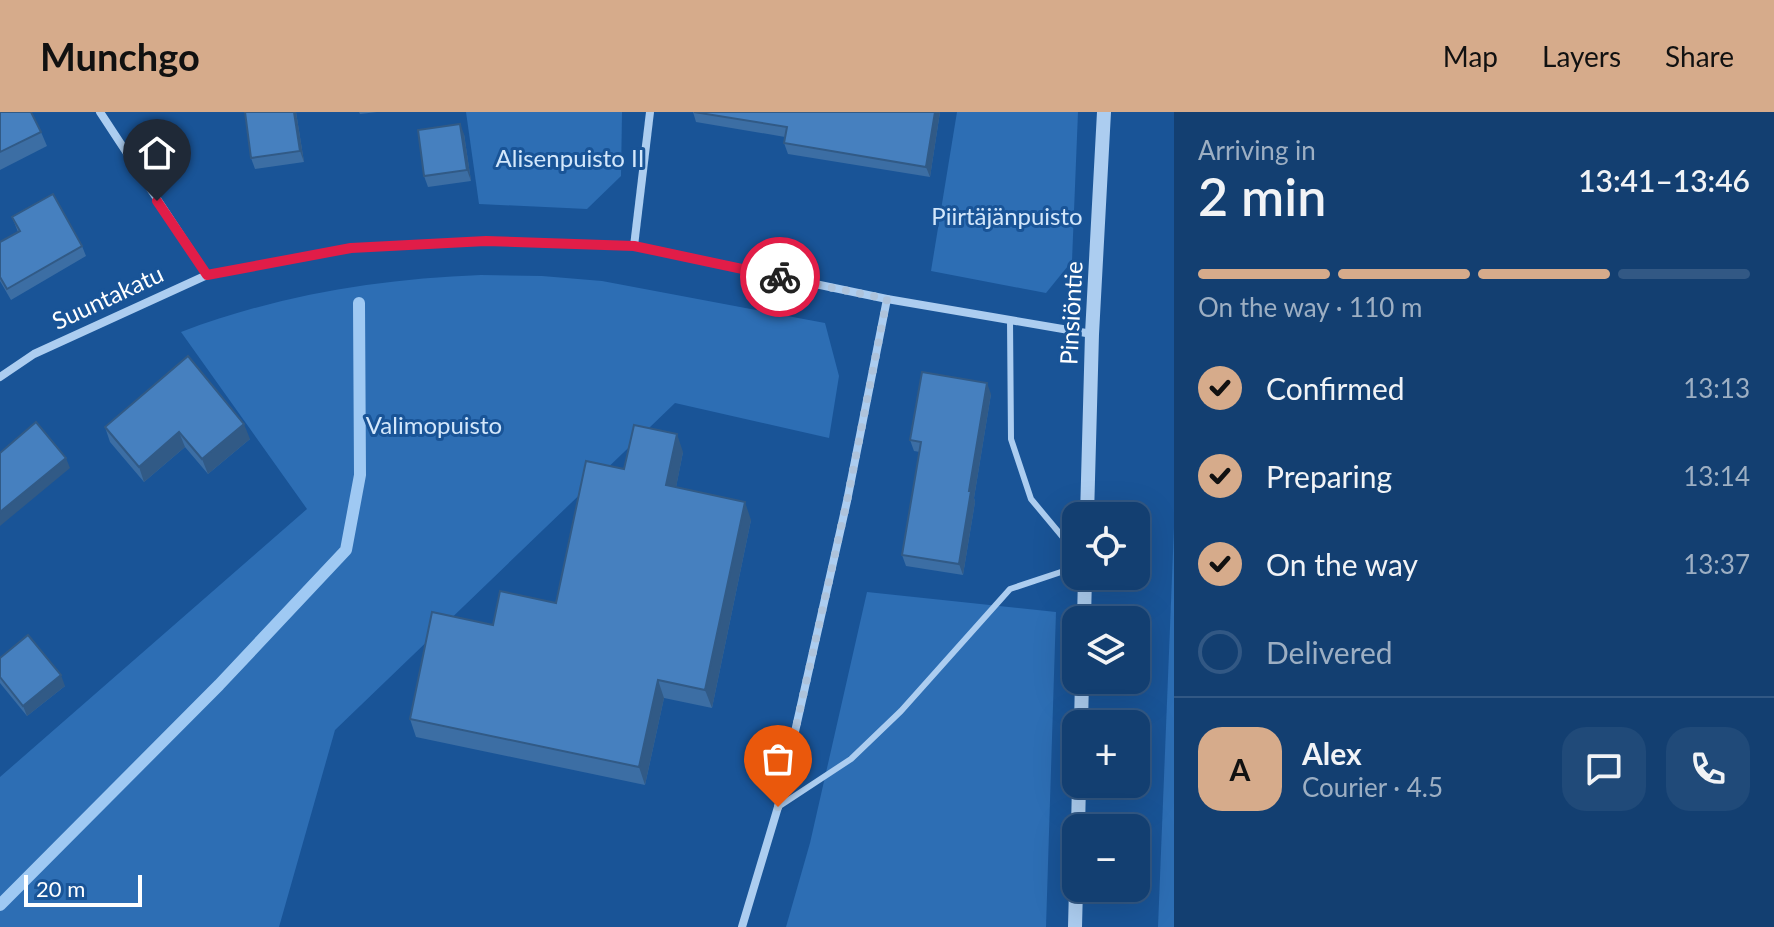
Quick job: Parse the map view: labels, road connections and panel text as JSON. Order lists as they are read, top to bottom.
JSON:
{
  "streets": {
    "street": ["Suuntakatu", "Pinsiöntie"]
  },
  "crossings": [
    ["Suuntakatu", "Pinsiöntie"]
  ],
  "parks": ["Alisenpuisto II", "Piirtäjänpuisto", "Valimopuisto"],
  "scale_bar": "20 m",
  "page": {
    "header": "Munchgo",
    "nav": ["Map", "Layers", "Share"],
    "heading": ["2 min", "Arriving in", "13:41–13:46"],
    "panel": ["Alex", "Courier · 4.5"],
    "bar": "On the way · 110 m",
    "list": [
      ["Confirmed", "13:13"],
      ["Preparing", "13:14"],
      ["On the way", "13:37"],
      "Delivered"
    ],
    "map_buttons": ["+", "−"],
    "round": "A",
    "scale": "20 m"
  }
}
